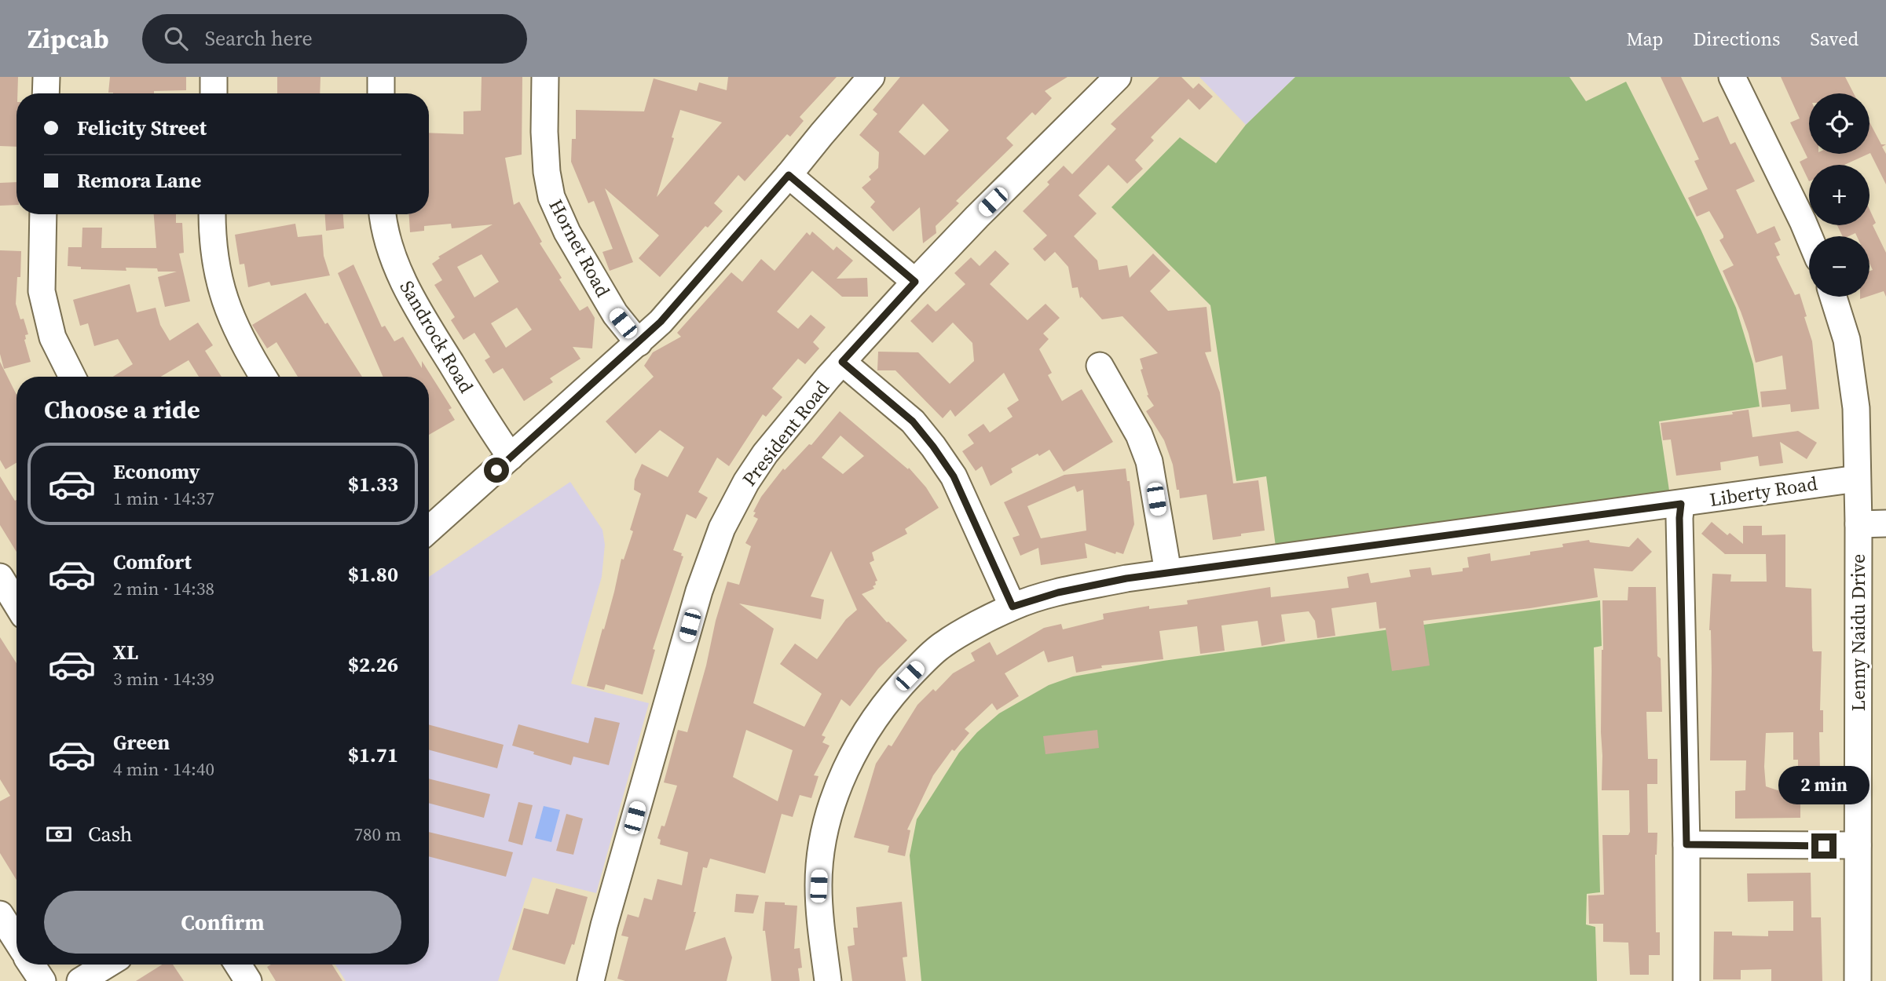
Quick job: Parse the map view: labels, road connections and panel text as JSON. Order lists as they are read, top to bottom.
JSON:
{
  "streets": {
    "street": [
      "Hornet Road",
      "Sandrock Road",
      "President Road",
      "Liberty Road",
      "Lenny Naidu Drive"
    ]
  },
  "crossings": [
    ["Liberty Road", "Lenny Naidu Drive"]
  ],
  "page": {
    "header": "Zipcab",
    "search": "Search here",
    "nav": ["Map", "Directions", "Saved"],
    "map_buttons": ["+", "−"],
    "banner": ["Felicity Street", "Remora Lane"],
    "heading": "Choose a ride",
    "list": [
      {
        "name": "Economy",
        "note": "1 min · 14:37",
        "value": "$1.33"
      },
      {
        "name": "Comfort",
        "note": "2 min · 14:38",
        "value": "$1.80"
      },
      {
        "name": "XL",
        "note": "3 min · 14:39",
        "value": "$2.26"
      },
      {
        "name": "Green",
        "note": "4 min · 14:40",
        "value": "$1.71"
      }
    ],
    "bubble": "2 min",
    "pay": ["Cash", "780 m"],
    "buttons": "Confirm"
  }
}
